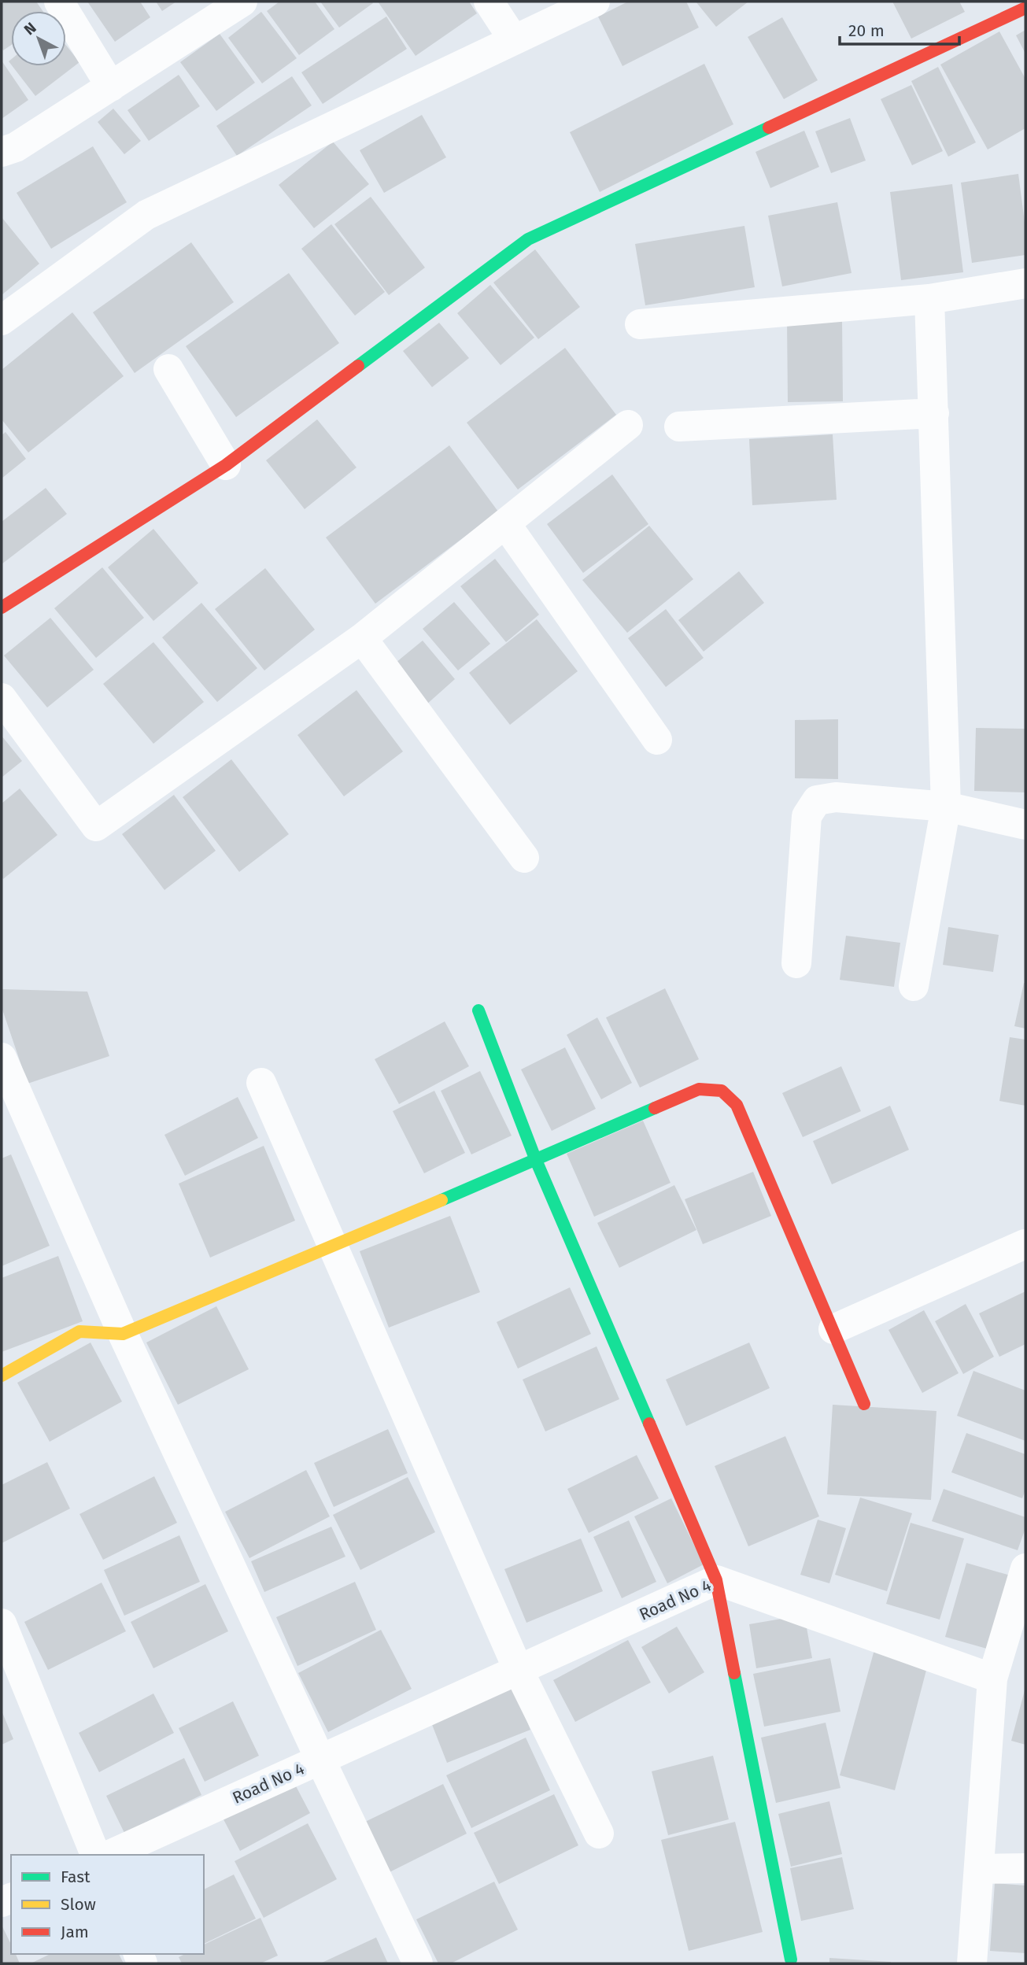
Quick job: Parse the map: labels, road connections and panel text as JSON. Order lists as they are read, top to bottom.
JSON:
{
  "streets": {
    "street": ["Road No 4"]
  },
  "legend": ["Fast", "Slow", "Jam"],
  "scale_bar": "20 m",
  "north": "top left"
}
